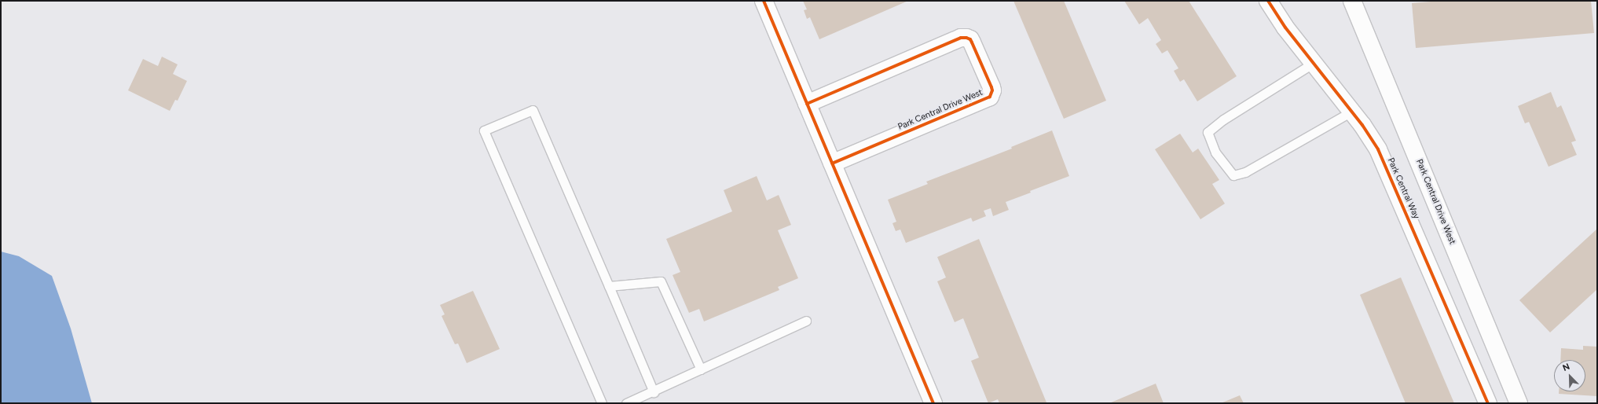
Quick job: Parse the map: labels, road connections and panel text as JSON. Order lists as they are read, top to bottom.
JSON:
{
  "streets": {
    "street": ["Park Central Drive West", "Park Central Way"]
  },
  "north": "top left"
}
